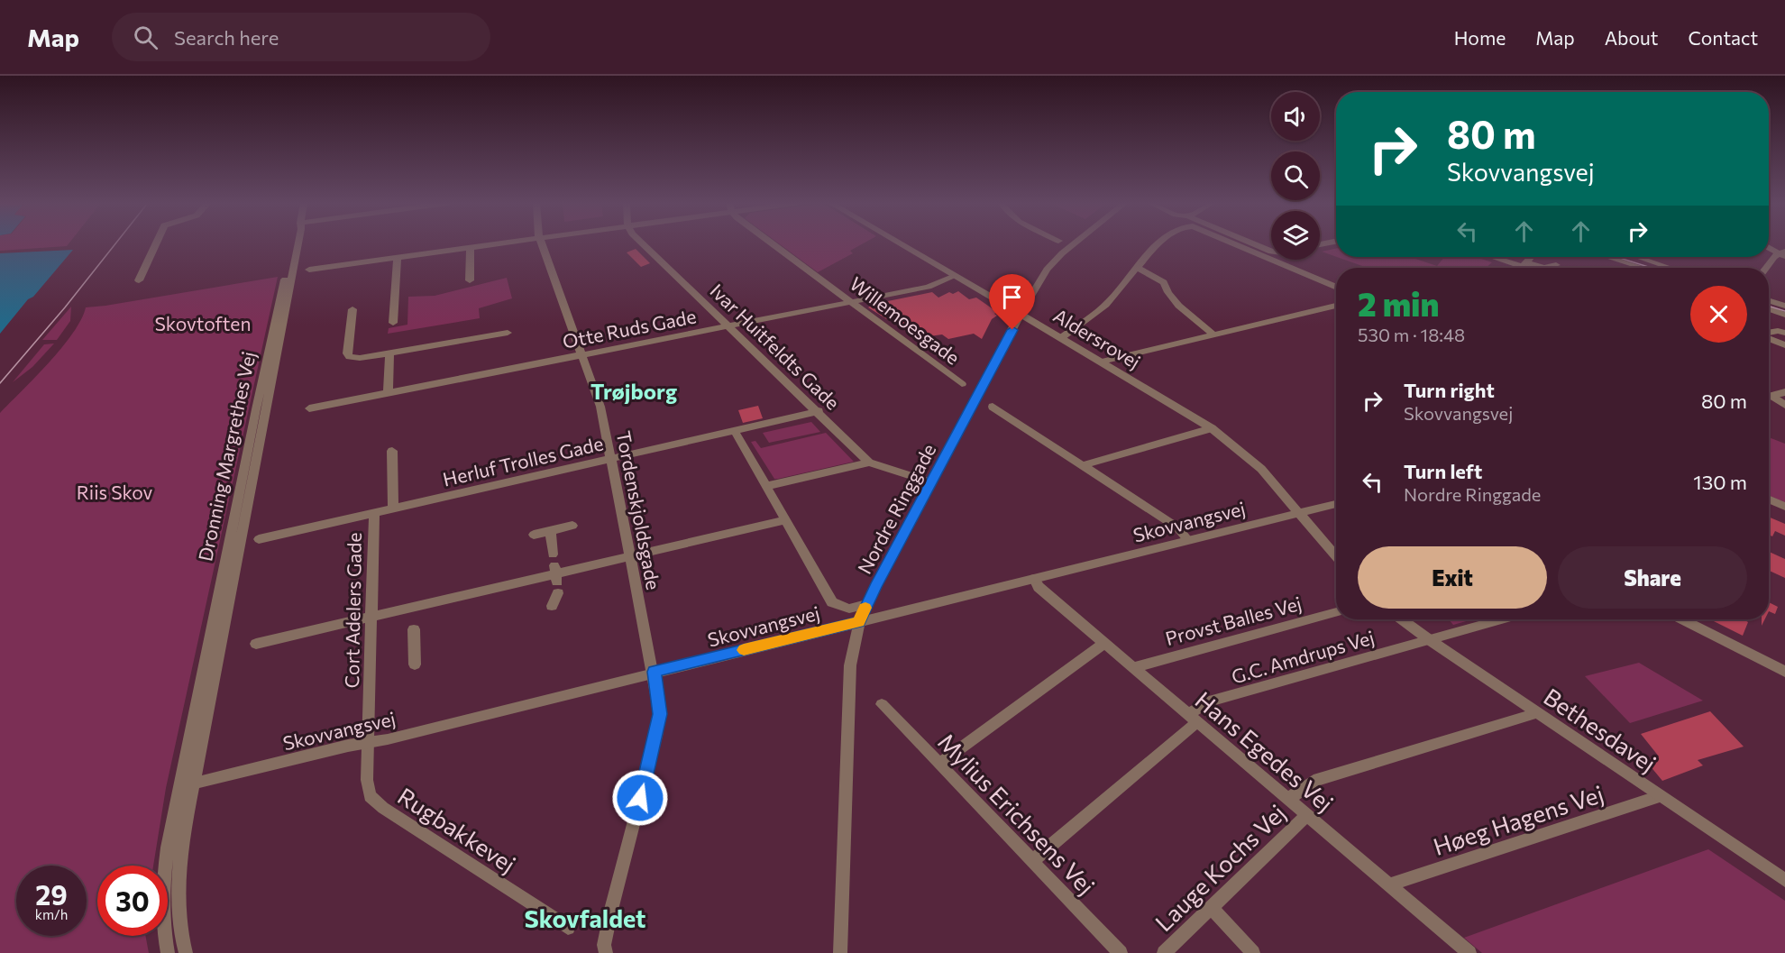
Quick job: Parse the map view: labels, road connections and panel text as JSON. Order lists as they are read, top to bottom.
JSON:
{
  "streets": {
    "street": [
      "Willemoesgade",
      "Otte Ruds Gade",
      "Aldersrovej",
      "Ivar Huitfeldts Gade",
      "Dronning Margrethes Vej",
      "Herluf Trolles Gade",
      "Nordre Ringgade",
      "Tordenskjoldsgade",
      "Skovvangsvej",
      "Cort Adelers Gade",
      "Provst Balles Vej",
      "G.C. Amdrups Vej",
      "Bethesdavej",
      "Hans Egedes Vej",
      "Mylius Erichsens Vej",
      "Høeg Hagens Vej",
      "Rugbakkevej",
      "Lauge Kochs Vej"
    ]
  },
  "crossings": [
    ["Willemoesgade", "Otte Ruds Gade"],
    ["Otte Ruds Gade", "Aldersrovej"],
    ["Otte Ruds Gade", "Ivar Huitfeldts Gade"],
    ["Otte Ruds Gade", "Tordenskjoldsgade"],
    ["Aldersrovej", "Nordre Ringgade"],
    ["Aldersrovej", "Skovvangsvej"],
    ["Ivar Huitfeldts Gade", "Herluf Trolles Gade"],
    ["Ivar Huitfeldts Gade", "Nordre Ringgade"],
    ["Dronning Margrethes Vej", "Skovvangsvej"],
    ["Herluf Trolles Gade", "Tordenskjoldsgade"],
    ["Herluf Trolles Gade", "Cort Adelers Gade"],
    ["Nordre Ringgade", "Skovvangsvej"],
    ["Tordenskjoldsgade", "Skovvangsvej"],
    ["Skovvangsvej", "Cort Adelers Gade"],
    ["Skovvangsvej", "Hans Egedes Vej"],
    ["Skovvangsvej", "Rugbakkevej"],
    ["Cort Adelers Gade", "Rugbakkevej"],
    ["Provst Balles Vej", "Hans Egedes Vej"],
    ["G.C. Amdrups Vej", "Bethesdavej"],
    ["G.C. Amdrups Vej", "Hans Egedes Vej"],
    ["G.C. Amdrups Vej", "Mylius Erichsens Vej"],
    ["Bethesdavej", "Høeg Hagens Vej"],
    ["Hans Egedes Vej", "Høeg Hagens Vej"],
    ["Hans Egedes Vej", "Lauge Kochs Vej"]
  ],
  "districts": ["Trøjborg", "Skovfaldet"],
  "parks": ["Skovtoften", "Riis Skov"],
  "page": {
    "header": "Map",
    "search": "Search here",
    "nav": [
      "Home",
      "Map",
      "About",
      "Contact"
    ],
    "turn": ["80 m", "Skovvangsvej"],
    "heading": ["2 min", "530 m · 18:48"],
    "list": [
      {
        "name": "Turn right",
        "note": "Skovvangsvej",
        "value": "80 m"
      },
      {
        "name": "Turn left",
        "note": "Nordre Ringgade",
        "value": "130 m"
      }
    ],
    "buttons": ["Exit", "Share"],
    "speed": "29 km/h",
    "limit": "30"
  }
}
